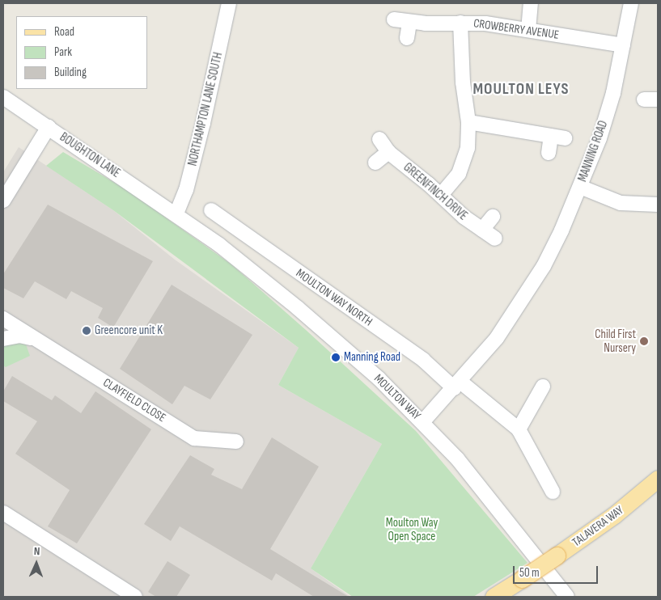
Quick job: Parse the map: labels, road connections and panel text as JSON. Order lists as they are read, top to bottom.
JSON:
{
  "streets": {
    "main road": ["TALAVERA WAY"],
    "street": [
      "CROWBERRY AVENUE",
      "NORTHAMPTON LANE SOUTH",
      "MANNING ROAD",
      "BOUGHTON LANE",
      "GREENFINCH DRIVE",
      "MOULTON WAY NORTH",
      "MOULTON WAY",
      "CLAYFIELD CLOSE"
    ]
  },
  "crossings": [
    ["CROWBERRY AVENUE", "MANNING ROAD"],
    ["NORTHAMPTON LANE SOUTH", "BOUGHTON LANE"],
    ["NORTHAMPTON LANE SOUTH", "MOULTON WAY"],
    ["MANNING ROAD", "MOULTON WAY NORTH"],
    ["MANNING ROAD", "MOULTON WAY"],
    ["BOUGHTON LANE", "MOULTON WAY"]
  ],
  "districts": ["MOULTON LEYS"],
  "parks": ["Moulton Way Open Space"],
  "places": ["Greencore unit K", "Child First Nursery", "Manning Road"],
  "legend": ["Road", "Park", "Building"],
  "scale_bar": "50 m",
  "north": "top"
}
